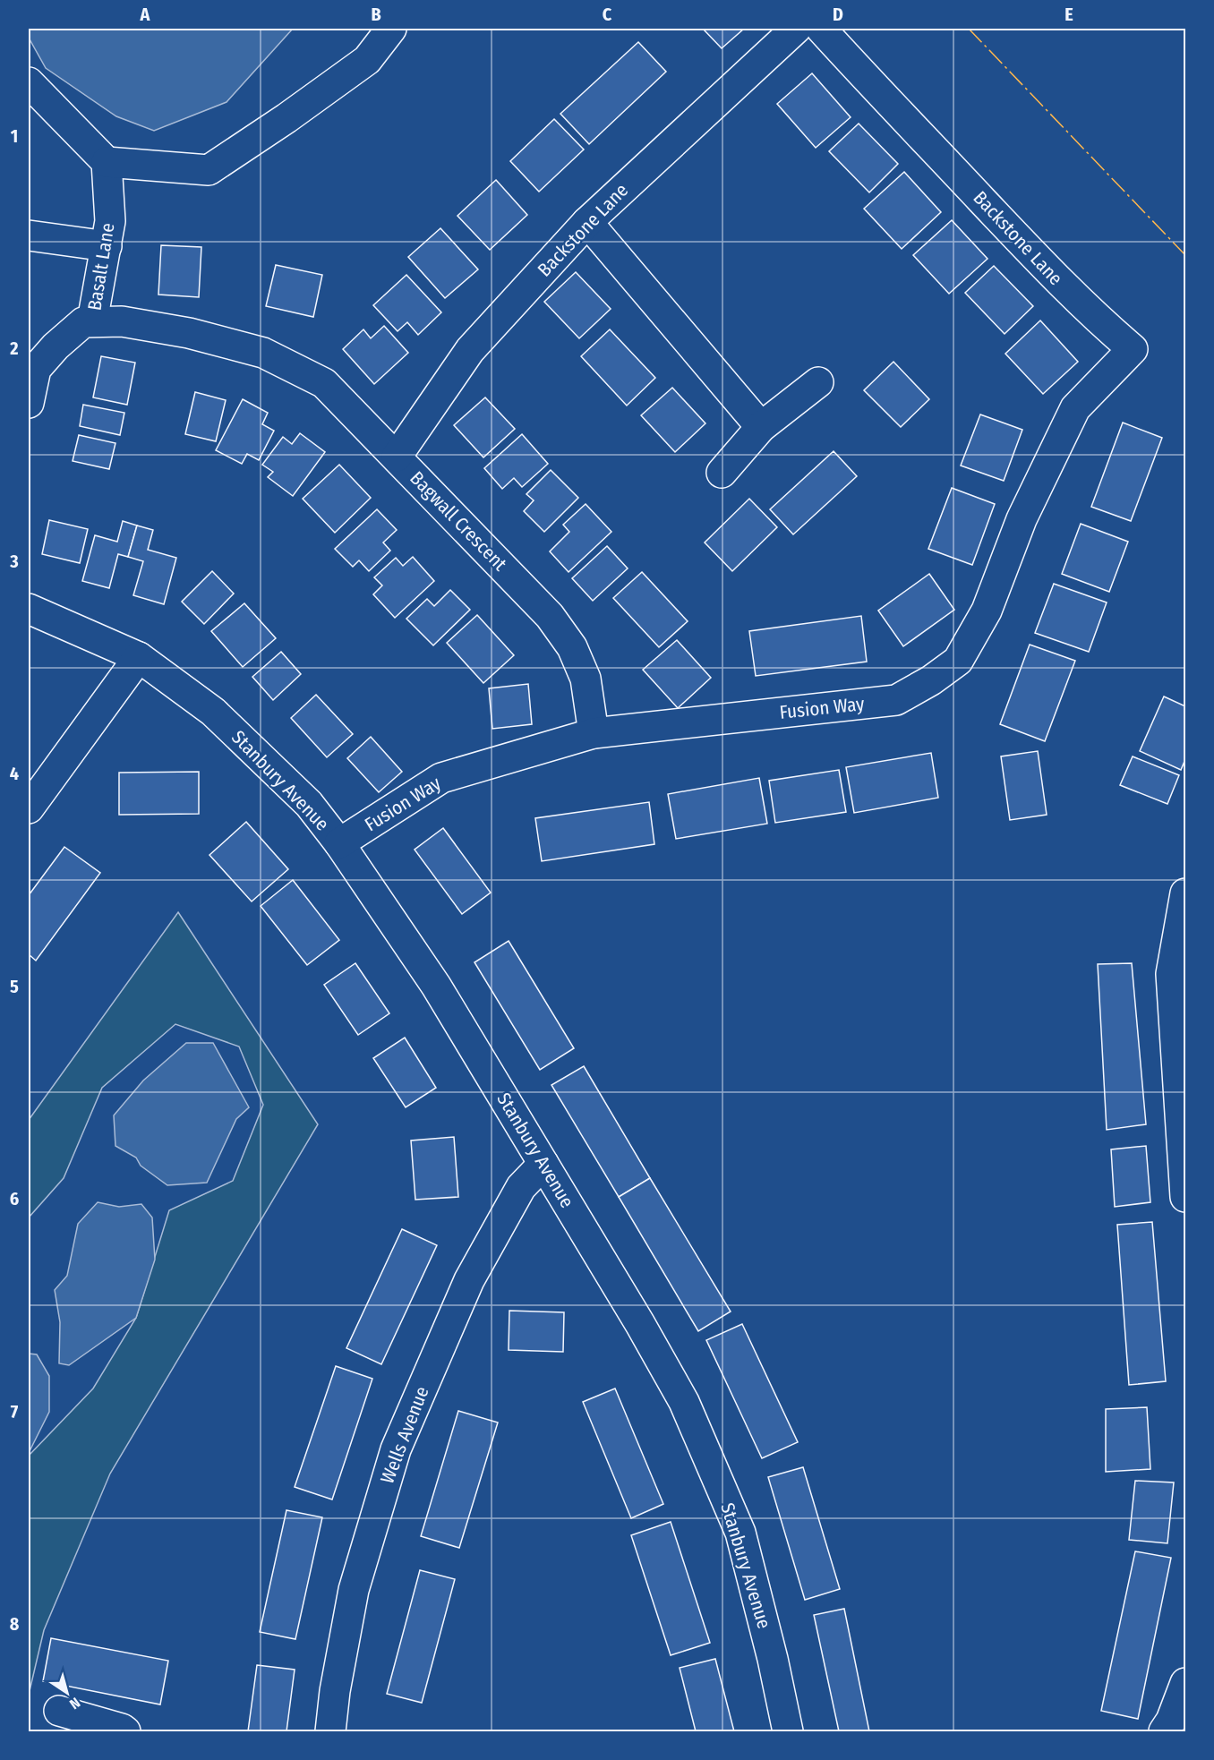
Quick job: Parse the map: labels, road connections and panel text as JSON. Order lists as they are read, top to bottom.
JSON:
{
  "streets": {
    "street": [
      "Backstone Lane",
      "Basalt Lane",
      "Bagwall Crescent",
      "Fusion Way",
      "Stanbury Avenue",
      "Wells Avenue"
    ]
  },
  "crossings": [
    ["Backstone Lane", "Bagwall Crescent"],
    ["Backstone Lane", "Fusion Way"],
    ["Basalt Lane", "Bagwall Crescent"],
    ["Bagwall Crescent", "Fusion Way"],
    ["Fusion Way", "Stanbury Avenue"],
    ["Stanbury Avenue", "Wells Avenue"]
  ],
  "north": "bottom right",
  "grid": {
    "columns": [
      "A",
      "B",
      "C",
      "D",
      "E"
    ],
    "rows": [
      "1",
      "2",
      "3",
      "4",
      "5",
      "6",
      "7",
      "8"
    ]
  }
}
